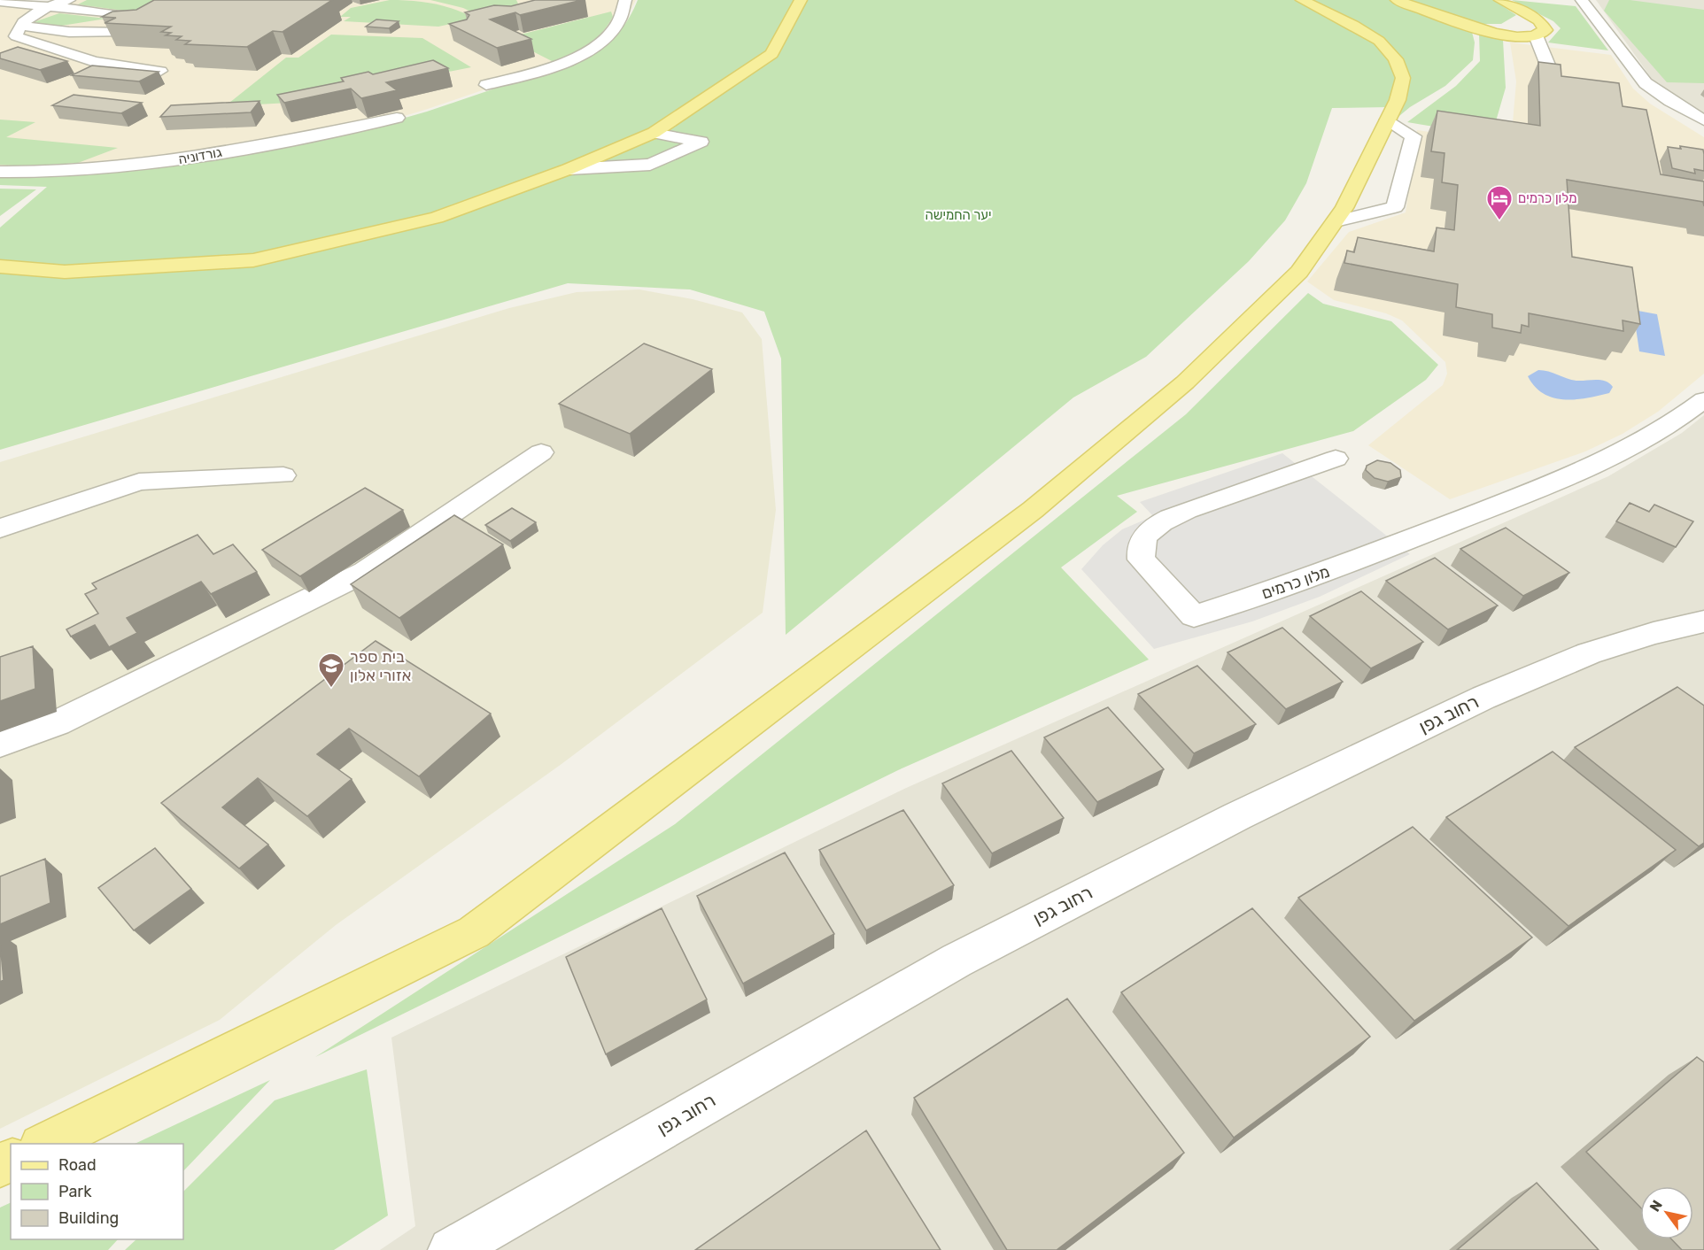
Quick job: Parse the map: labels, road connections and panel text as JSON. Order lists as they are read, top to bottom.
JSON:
{
  "streets": {
    "street": ["גורדוניה", "מלון כרמים", "רחוב גפן"]
  },
  "parks": ["יער החמישה"],
  "places": {
    "hotel": ["מלון כרמים"],
    "school or university": ["בית ספר אזורי אלון"]
  },
  "legend": ["Road", "Park", "Building"],
  "north": "top left"
}
